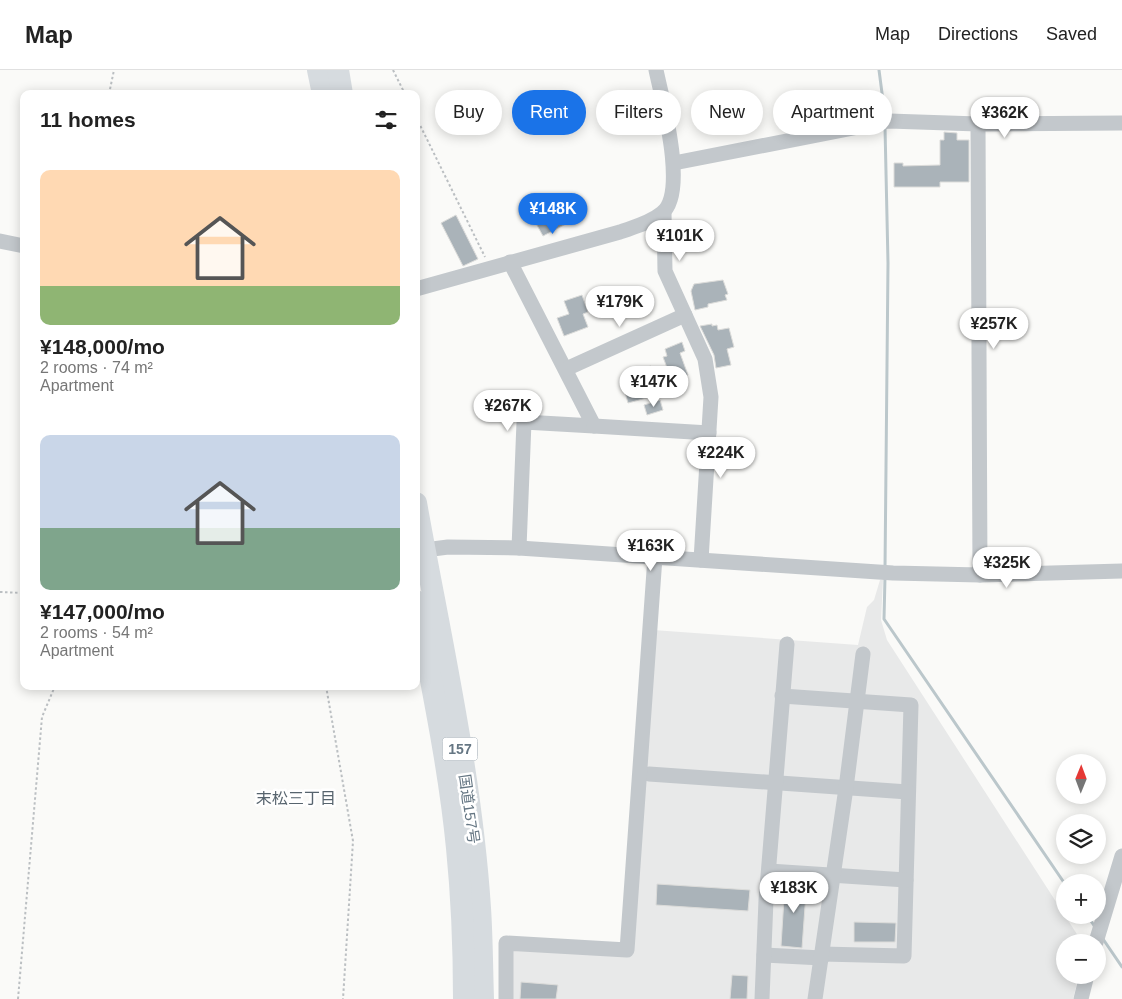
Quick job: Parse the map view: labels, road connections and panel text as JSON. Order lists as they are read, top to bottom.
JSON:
{
  "streets": {
    "highway": ["157", "国道157号"]
  },
  "districts": ["末松三丁目"],
  "north": "top",
  "page": {
    "header": "Map",
    "nav": ["Map", "Directions", "Saved"],
    "chip": [
      "Buy",
      "Rent",
      "Filters",
      "New",
      "Apartment"
    ],
    "heading": "11 homes",
    "price": [
      "¥362K",
      "¥148K",
      "¥101K",
      "¥179K",
      "¥257K",
      "¥147K",
      "¥267K",
      "¥224K",
      "¥163K",
      "¥325K",
      "¥183K"
    ],
    "list": [
      {
        "name": "¥148,000/mo",
        "note": "2 rooms · 74 m² · Apartment"
      },
      {
        "name": "¥147,000/mo",
        "note": "2 rooms · 54 m² · Apartment"
      }
    ],
    "map_buttons": ["+", "−"]
  }
}
